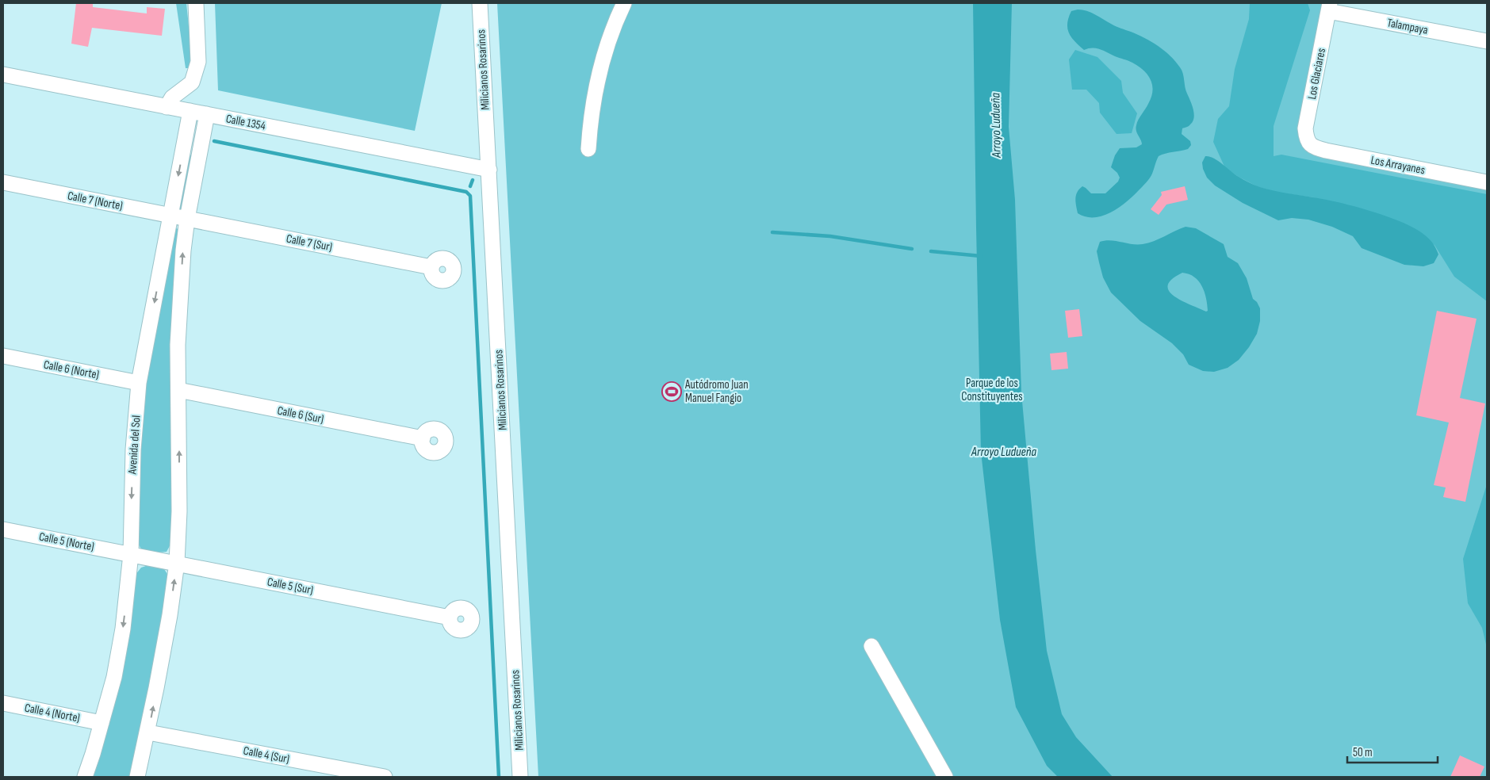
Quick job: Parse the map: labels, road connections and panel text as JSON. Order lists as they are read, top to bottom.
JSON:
{
  "streets": {
    "street": [
      "Talampaya",
      "Milicianos Rosarinos",
      "Los Glaciares",
      "Calle 1354",
      "Los Arrayanes",
      "Calle 7 (Norte)",
      "Calle 7 (Sur)",
      "Calle 6 (Norte)",
      "Calle 6 (Sur)",
      "Avenida del Sol",
      "Calle 5 (Norte)",
      "Calle 5 (Sur)",
      "Calle 4 (Norte)",
      "Calle 4 (Sur)"
    ]
  },
  "crossings": [
    ["Talampaya", "Los Glaciares"],
    ["Milicianos Rosarinos", "Calle 1354"],
    ["Los Glaciares", "Los Arrayanes"],
    ["Calle 1354", "Avenida del Sol"],
    ["Calle 7 (Norte)", "Calle 7 (Sur)"],
    ["Calle 7 (Norte)", "Avenida del Sol"],
    ["Calle 6 (Norte)", "Avenida del Sol"],
    ["Avenida del Sol", "Calle 5 (Norte)"],
    ["Avenida del Sol", "Calle 5 (Sur)"],
    ["Avenida del Sol", "Calle 4 (Norte)"],
    ["Calle 5 (Norte)", "Calle 5 (Sur)"]
  ],
  "water": ["Arroyo Ludueña"],
  "parks": ["Parque de los Constituyentes"],
  "places": {
    "sports": ["Autódromo Juan Manuel Fangio"]
  },
  "scale_bar": "50 m"
}
